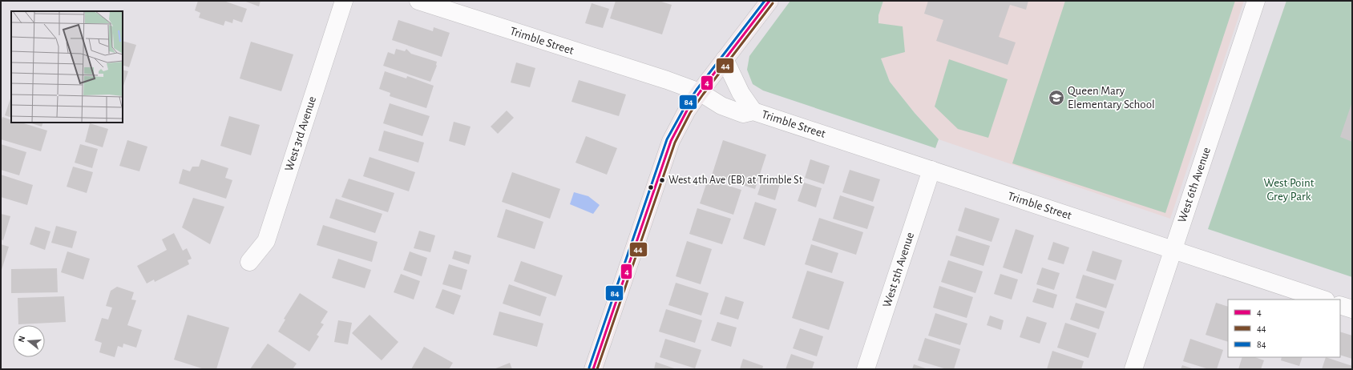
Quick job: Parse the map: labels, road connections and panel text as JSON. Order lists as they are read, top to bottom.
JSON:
{
  "streets": {
    "street": [
      "Trimble Street",
      "West 3rd Avenue",
      "West 6th Avenue",
      "West 5th Avenue"
    ]
  },
  "crossings": [
    ["Trimble Street", "West 6th Avenue"],
    ["Trimble Street", "West 5th Avenue"]
  ],
  "parks": ["West Point Grey Park"],
  "places": {
    "school or university": ["Queen Mary Elementary School"],
    "other": ["West 4th Ave (EB) at Trimble St"]
  },
  "lines": ["transit line 4", "transit line 84", "transit line 44"],
  "legend": ["4", "44", "84"],
  "north": "left"
}
